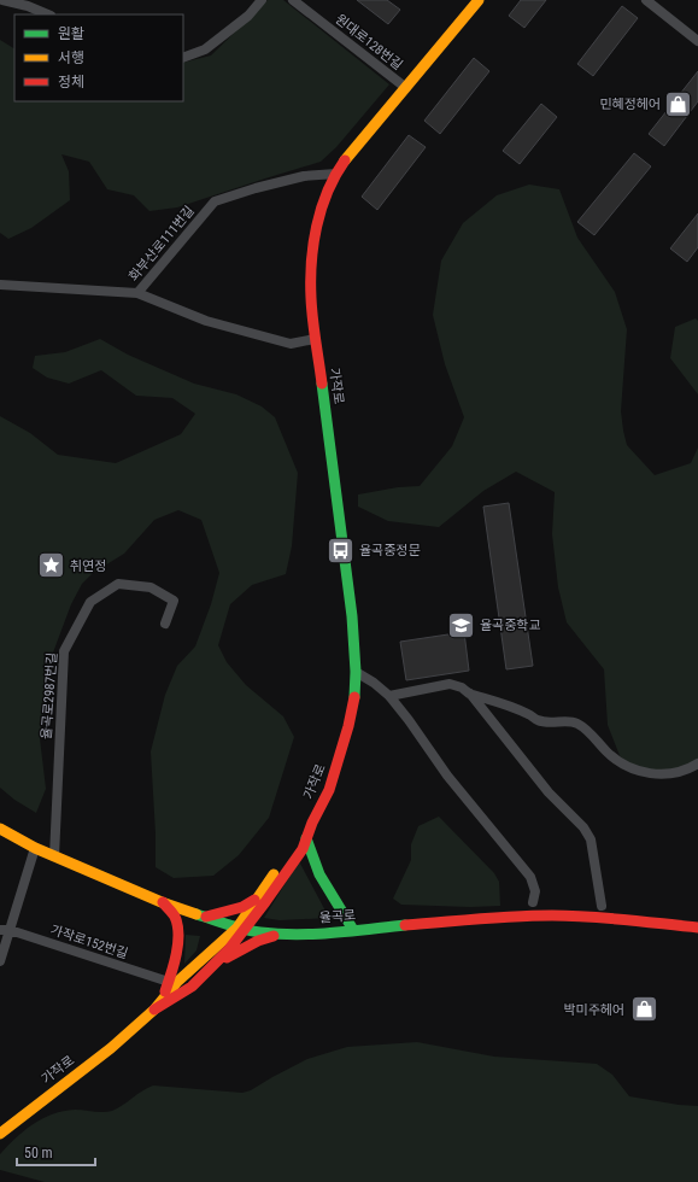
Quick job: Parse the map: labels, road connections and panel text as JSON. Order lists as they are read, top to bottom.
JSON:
{
  "streets": {
    "street": [
      "원대로128번길",
      "화부산로111번길",
      "가작로",
      "율곡로2987번길",
      "율곡로",
      "가작로152번길"
    ]
  },
  "crossings": [
    ["원대로128번길", "가작로"],
    ["화부산로111번길", "가작로"],
    ["가작로", "율곡로"],
    ["율곡로2987번길", "율곡로"]
  ],
  "places": {
    "shop": ["민혜정헤어", "박미주헤어"],
    "bus stop": ["율곡중정문"],
    "place": ["취연정"],
    "school or university": ["율곡중학교"]
  },
  "legend": ["원활", "서행", "정체"],
  "scale_bar": "50 m"
}
